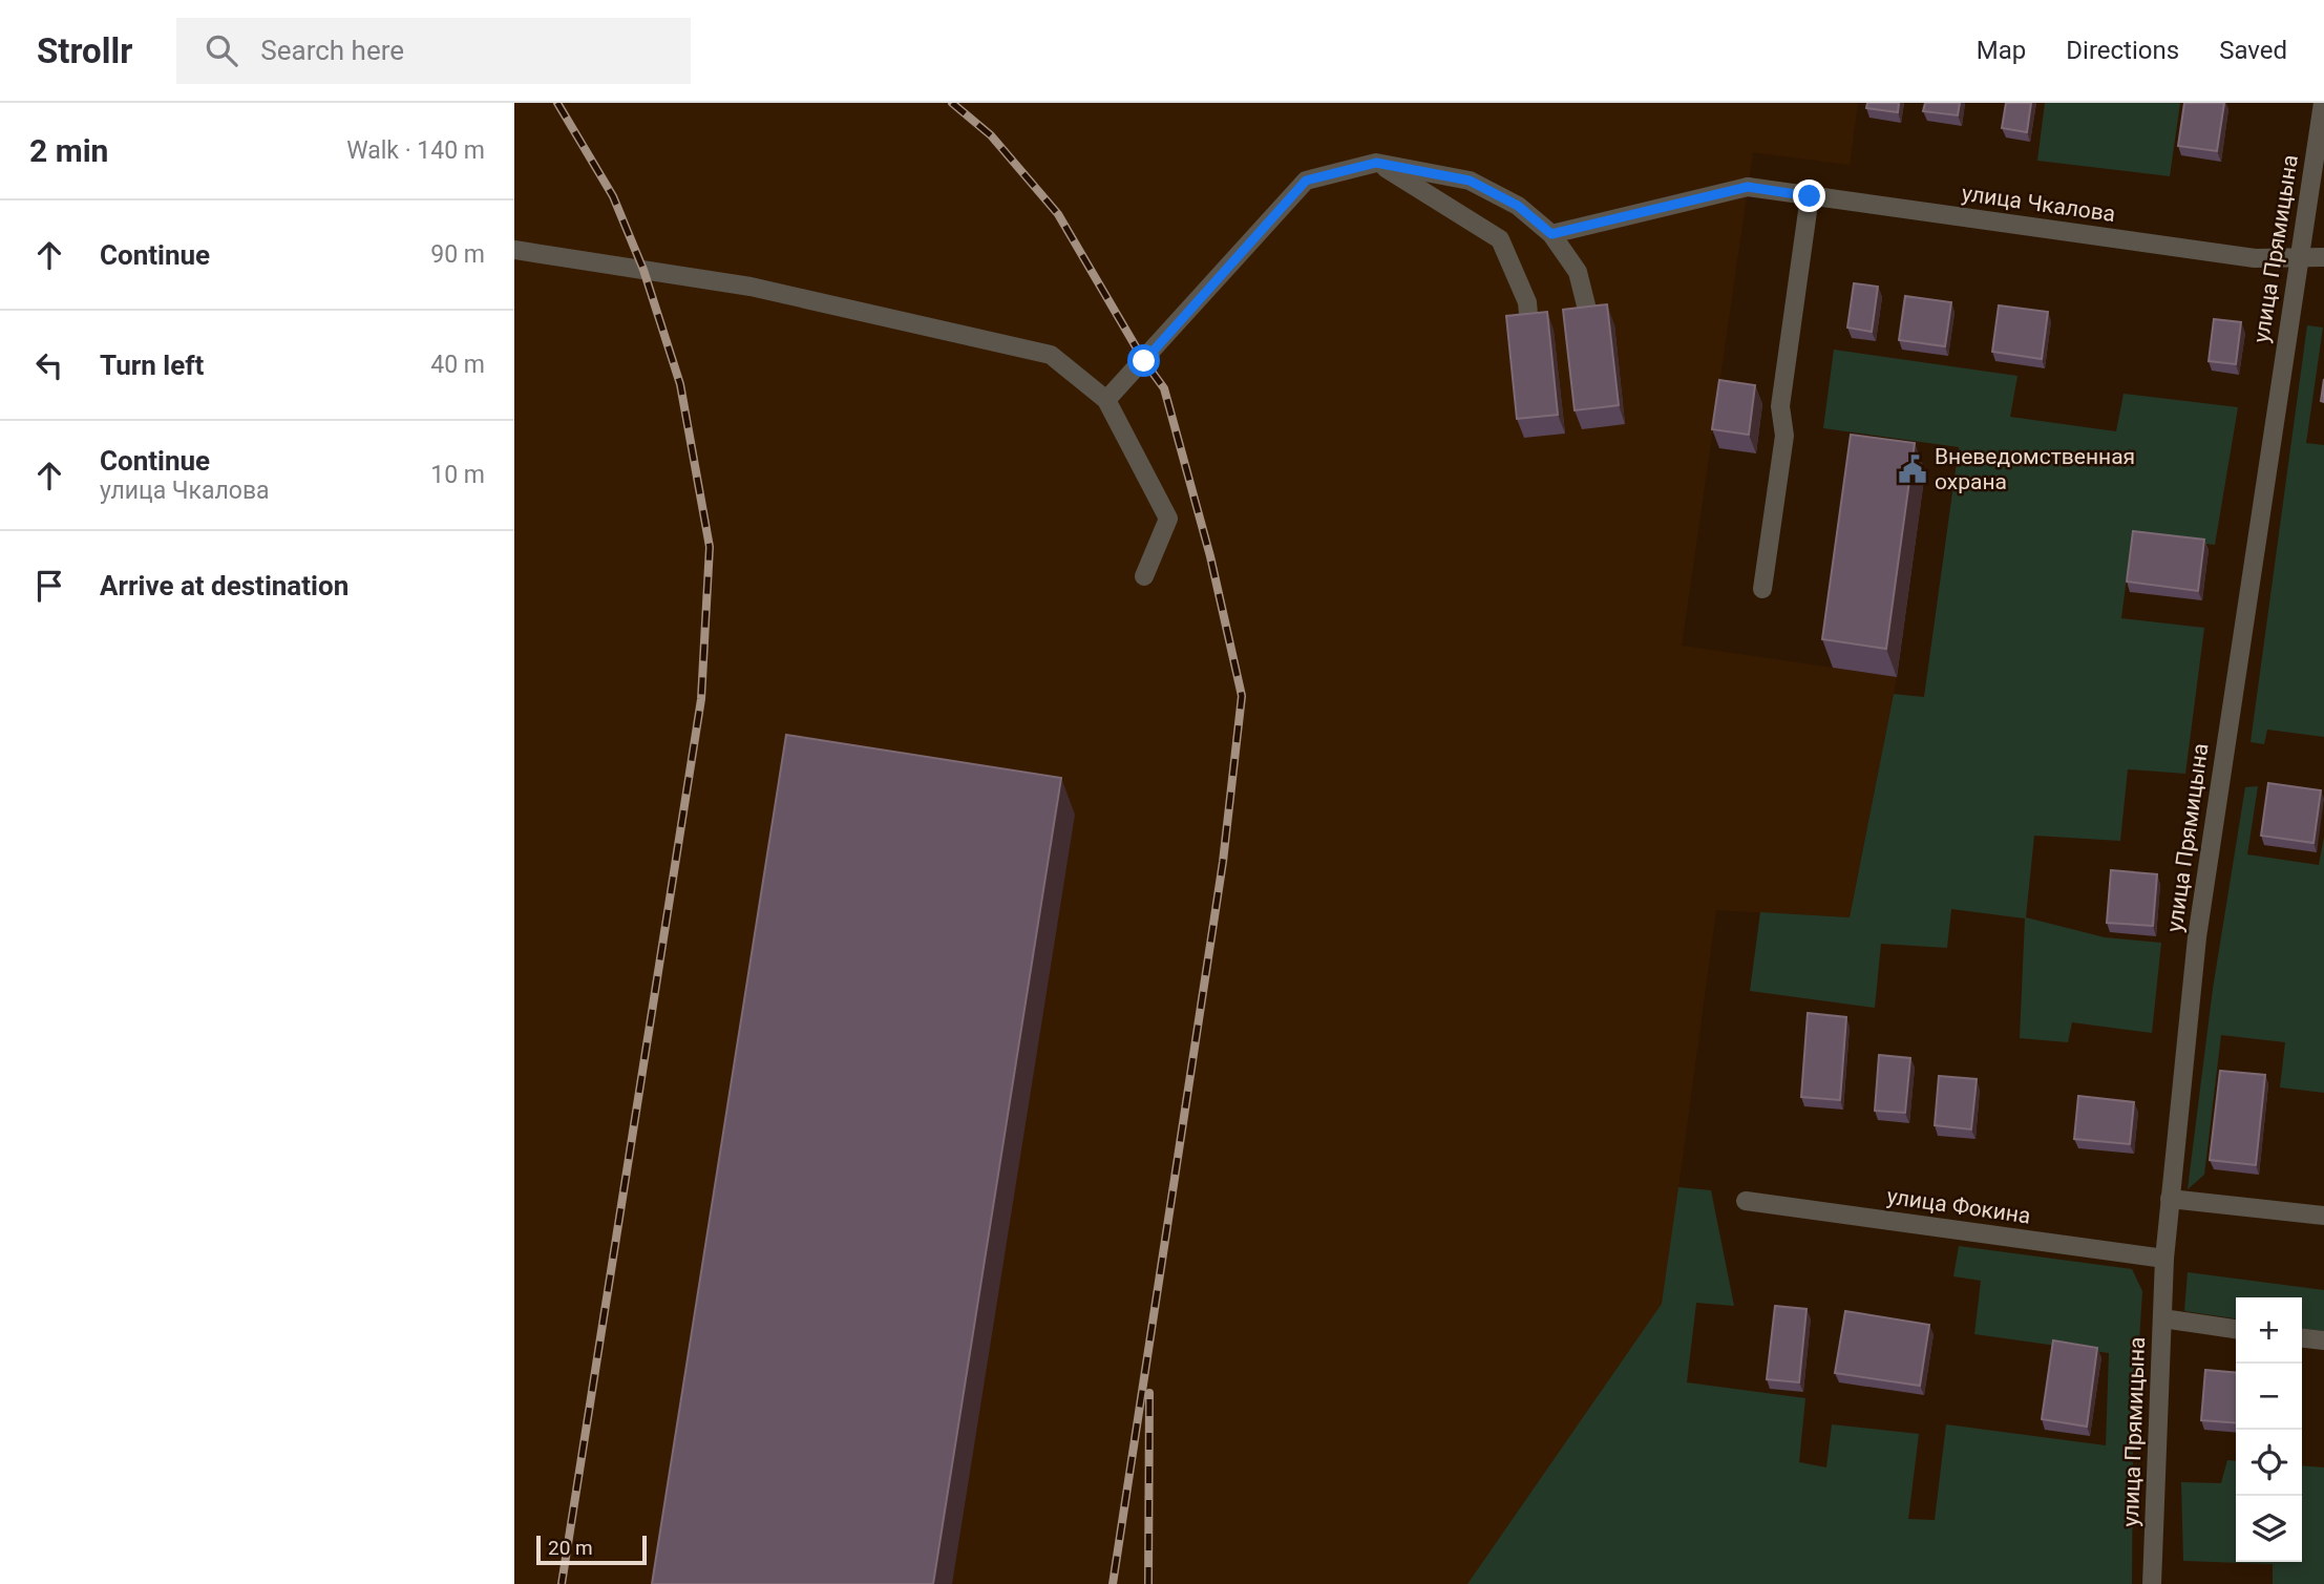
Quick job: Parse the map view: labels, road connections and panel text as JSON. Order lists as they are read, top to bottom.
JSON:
{
  "streets": {
    "street": ["улица Чкалова", "улица Прямицына", "улица Фокина"]
  },
  "crossings": [
    ["улица Чкалова", "улица Прямицына"],
    ["улица Прямицына", "улица Фокина"]
  ],
  "places": {
    "public building": ["Вневедомственная охрана"]
  },
  "scale_bar": "20 m",
  "page": {
    "header": "Strollr",
    "search": "Search here",
    "nav": ["Map", "Directions", "Saved"],
    "heading": ["2 min", "Walk · 140 m"],
    "list": [
      ["Continue", "90 m"],
      ["Turn left", "40 m"],
      ["Continue", "улица Чкалова", "10 m"],
      "Arrive at destination"
    ],
    "map_buttons": ["+", "−"],
    "scale": "20 m"
  }
}
